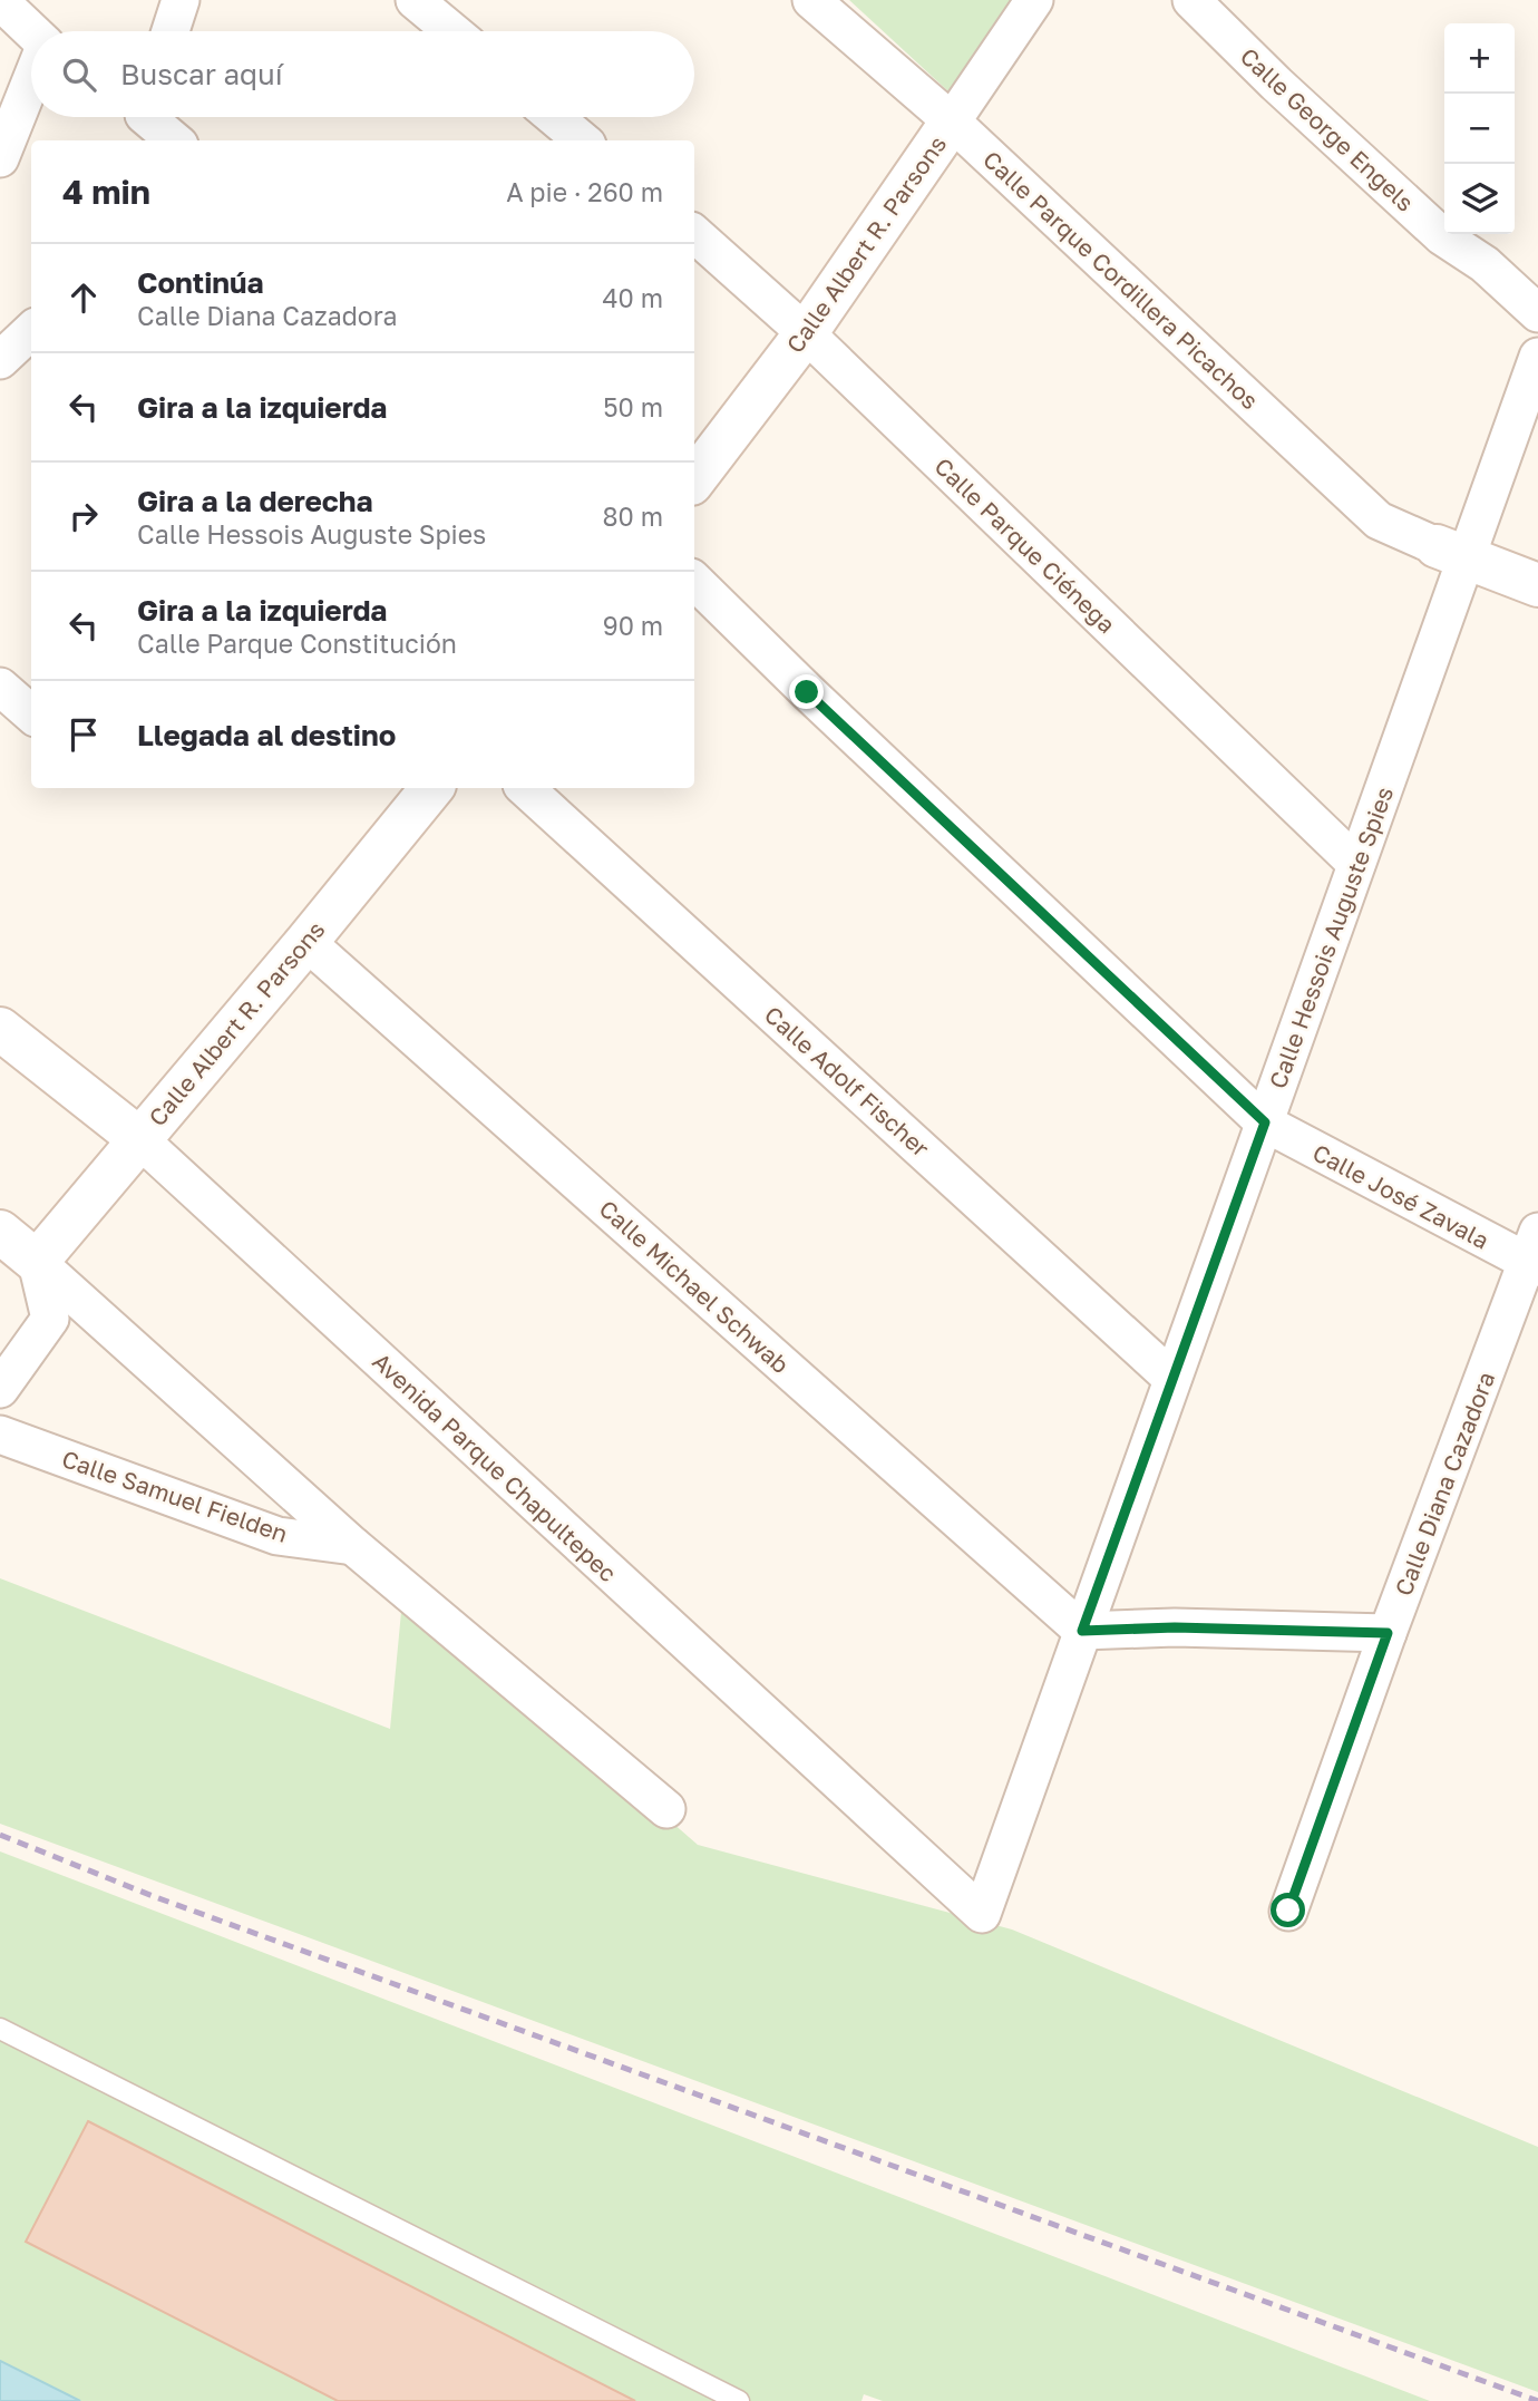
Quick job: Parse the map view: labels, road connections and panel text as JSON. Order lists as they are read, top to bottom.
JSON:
{
  "streets": {
    "street": [
      "Calle George Engels",
      "Calle Albert R. Parsons",
      "Calle Parque Cordillera Picachos",
      "Calle Parque Ciénega",
      "Calle Hessois Auguste Spies",
      "Calle Adolf Fischer",
      "Calle José Zavala",
      "Calle Michael Schwab",
      "Avenida Parque Chapultepec",
      "Calle Diana Cazadora",
      "Calle Samuel Fielden"
    ]
  },
  "crossings": [
    ["Calle Albert R. Parsons", "Calle Parque Cordillera Picachos"],
    ["Calle Albert R. Parsons", "Calle Parque Ciénega"],
    ["Calle Albert R. Parsons", "Calle Michael Schwab"],
    ["Calle Albert R. Parsons", "Avenida Parque Chapultepec"],
    ["Calle Parque Cordillera Picachos", "Calle Hessois Auguste Spies"],
    ["Calle Parque Ciénega", "Calle Hessois Auguste Spies"],
    ["Calle Hessois Auguste Spies", "Calle Adolf Fischer"],
    ["Calle Hessois Auguste Spies", "Calle José Zavala"],
    ["Calle Hessois Auguste Spies", "Calle Michael Schwab"],
    ["Calle Hessois Auguste Spies", "Avenida Parque Chapultepec"],
    ["Calle José Zavala", "Calle Diana Cazadora"]
  ],
  "page": {
    "map_buttons": ["+", "−"],
    "search": "Buscar aquí",
    "heading": ["4 min", "A pie · 260 m"],
    "list": [
      ["Continúa", "Calle Diana Cazadora", "40 m"],
      ["Gira a la izquierda", "50 m"],
      ["Gira a la derecha", "Calle Hessois Auguste Spies", "80 m"],
      ["Gira a la izquierda", "Calle Parque Constitución", "90 m"],
      "Llegada al destino"
    ]
  }
}
